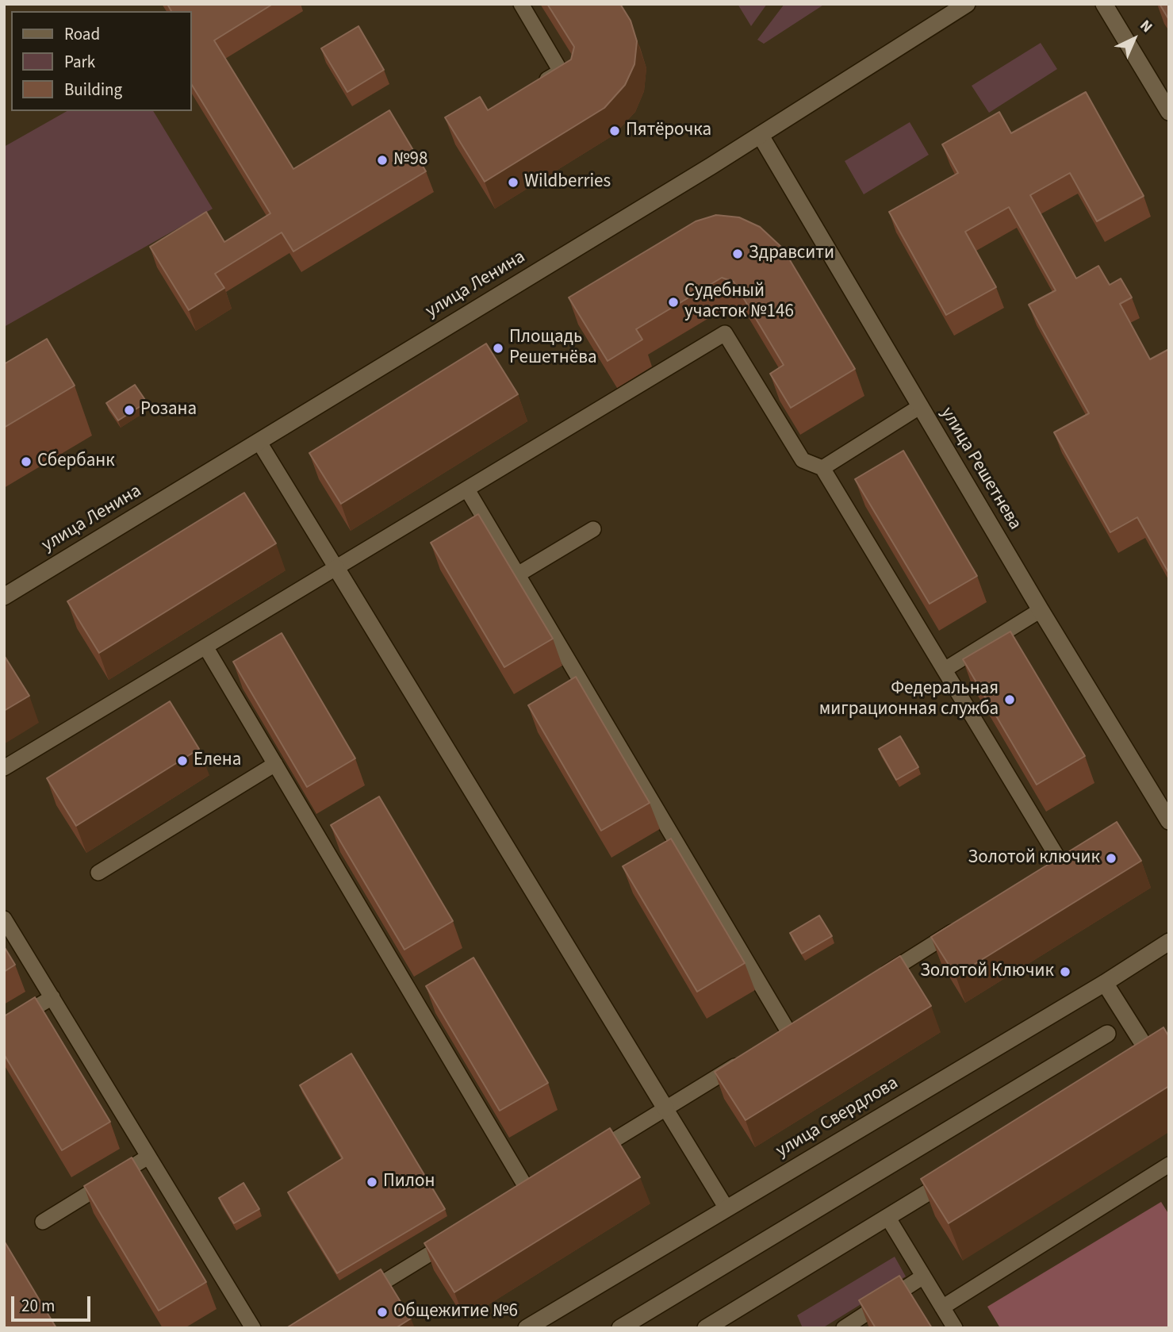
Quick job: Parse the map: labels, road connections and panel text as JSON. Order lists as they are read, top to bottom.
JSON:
{
  "streets": {
    "street": ["улица Ленина", "улица Решетнева", "улица Свердлова"]
  },
  "crossings": [
    ["улица Ленина", "улица Решетнева"]
  ],
  "places": [
    "Пятёрочка",
    "№98",
    "Wildberries",
    "Здравсити",
    "Судебный участок №146",
    "Площадь Решетнёва",
    "Розана",
    "Сбербанк",
    "Федеральная миграционная служба",
    "Елена",
    "Золотой ключик",
    "Золотой Ключик",
    "Пилон",
    "Общежитие №6"
  ],
  "legend": ["Road", "Park", "Building"],
  "scale_bar": "20 m",
  "north": "top right"
}
